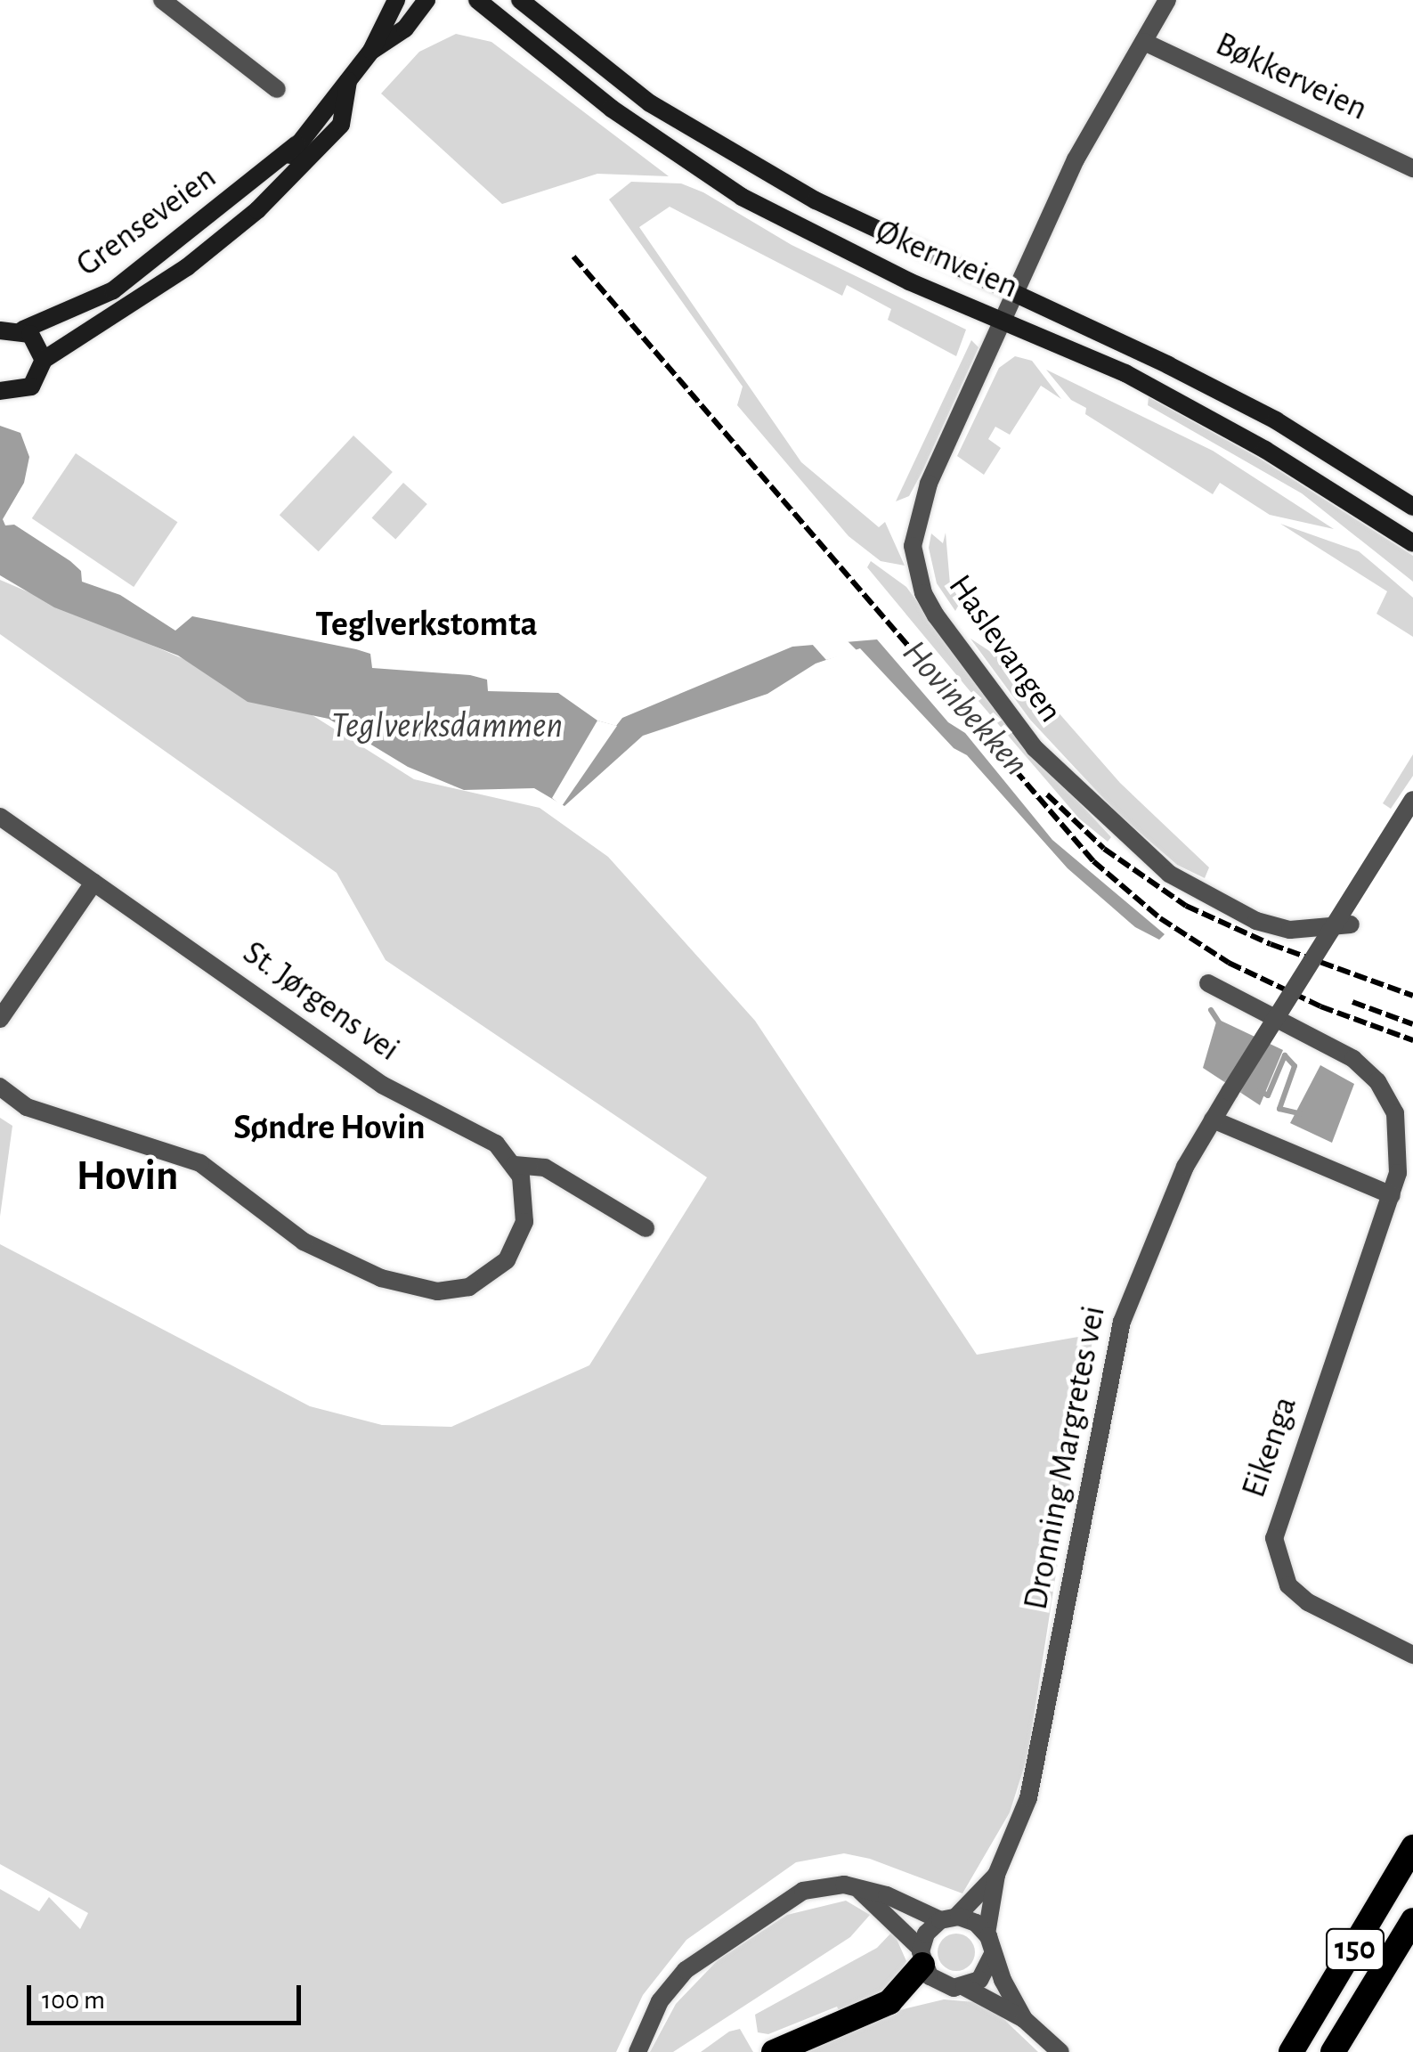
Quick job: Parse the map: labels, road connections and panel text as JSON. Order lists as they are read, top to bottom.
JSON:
{
  "streets": {
    "highway": ["150"],
    "main road": ["Grenseveien", "Økernveien"],
    "street": [
      "Bøkkerveien",
      "Haslevangen",
      "St. Jørgens vei",
      "Eikenga",
      "Dronning Margretes vei"
    ]
  },
  "crossings": [
    ["Bøkkerveien", "Haslevangen"],
    ["Økernveien", "Haslevangen"]
  ],
  "districts": ["Teglverkstomta", "Søndre Hovin", "Hovin"],
  "water": ["Hovinbekken", "Teglverksdammen"],
  "scale_bar": "100 m"
}
